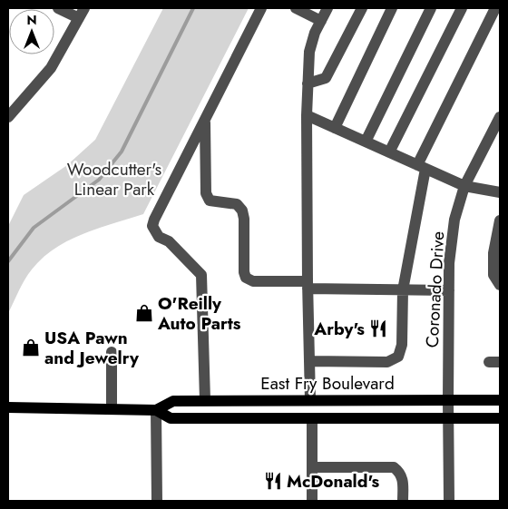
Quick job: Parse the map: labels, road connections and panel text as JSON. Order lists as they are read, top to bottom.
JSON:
{
  "streets": {
    "main road": ["East Fry Boulevard"],
    "street": ["Coronado Drive"]
  },
  "crossings": [
    ["Coronado Drive", "East Fry Boulevard"]
  ],
  "parks": ["Woodcutter's Linear Park"],
  "places": {
    "shop": ["O'Reilly Auto Parts", "USA Pawn and Jewelry"],
    "restaurant": ["Arby's", "McDonald's"]
  },
  "north": "top"
}
